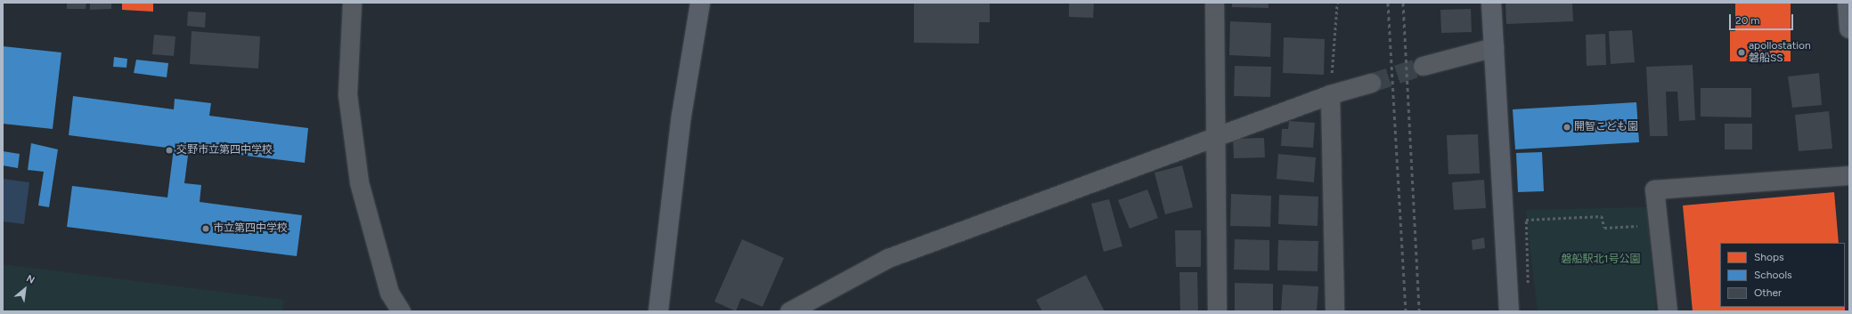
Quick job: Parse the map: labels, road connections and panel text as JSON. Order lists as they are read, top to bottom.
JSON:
{
  "parks": ["磐船駅北1号公園"],
  "places": [
    "apollostation 磐船SS",
    "開智こども園",
    "交野市立第四中学校",
    "市立第四中学校"
  ],
  "legend": ["Shops", "Schools", "Other"],
  "scale_bar": "20 m",
  "north": "top right"
}
